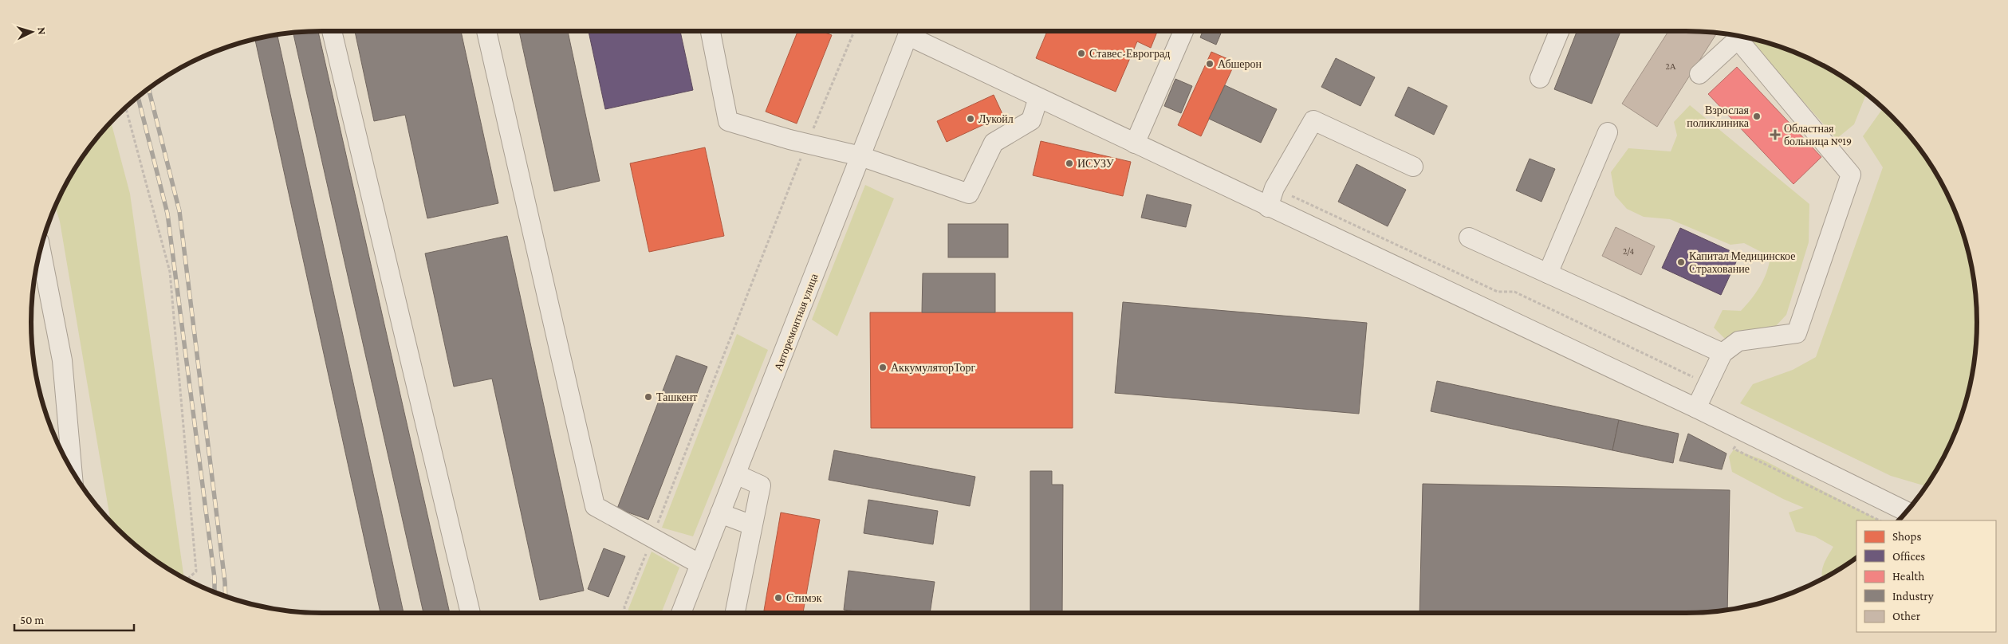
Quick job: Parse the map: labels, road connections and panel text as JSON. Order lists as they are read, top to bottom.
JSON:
{
  "streets": {
    "street": ["Авторемонтная улица"]
  },
  "places": {
    "other": [
      "Ставес-Евроград",
      "Абшерон",
      "Взрослая поликлиника",
      "Лукойл",
      "ИСУЗУ",
      "Капитал Медицинское Страхование",
      "АккумуляторТорг",
      "Ташкент",
      "Стимэк"
    ],
    "health": ["Областная больница №19"]
  },
  "house_numbers": ["2А", "2/4"],
  "legend": [
    "Shops",
    "Offices",
    "Health",
    "Industry",
    "Other"
  ],
  "scale_bar": "50 m",
  "north": "right"
}
